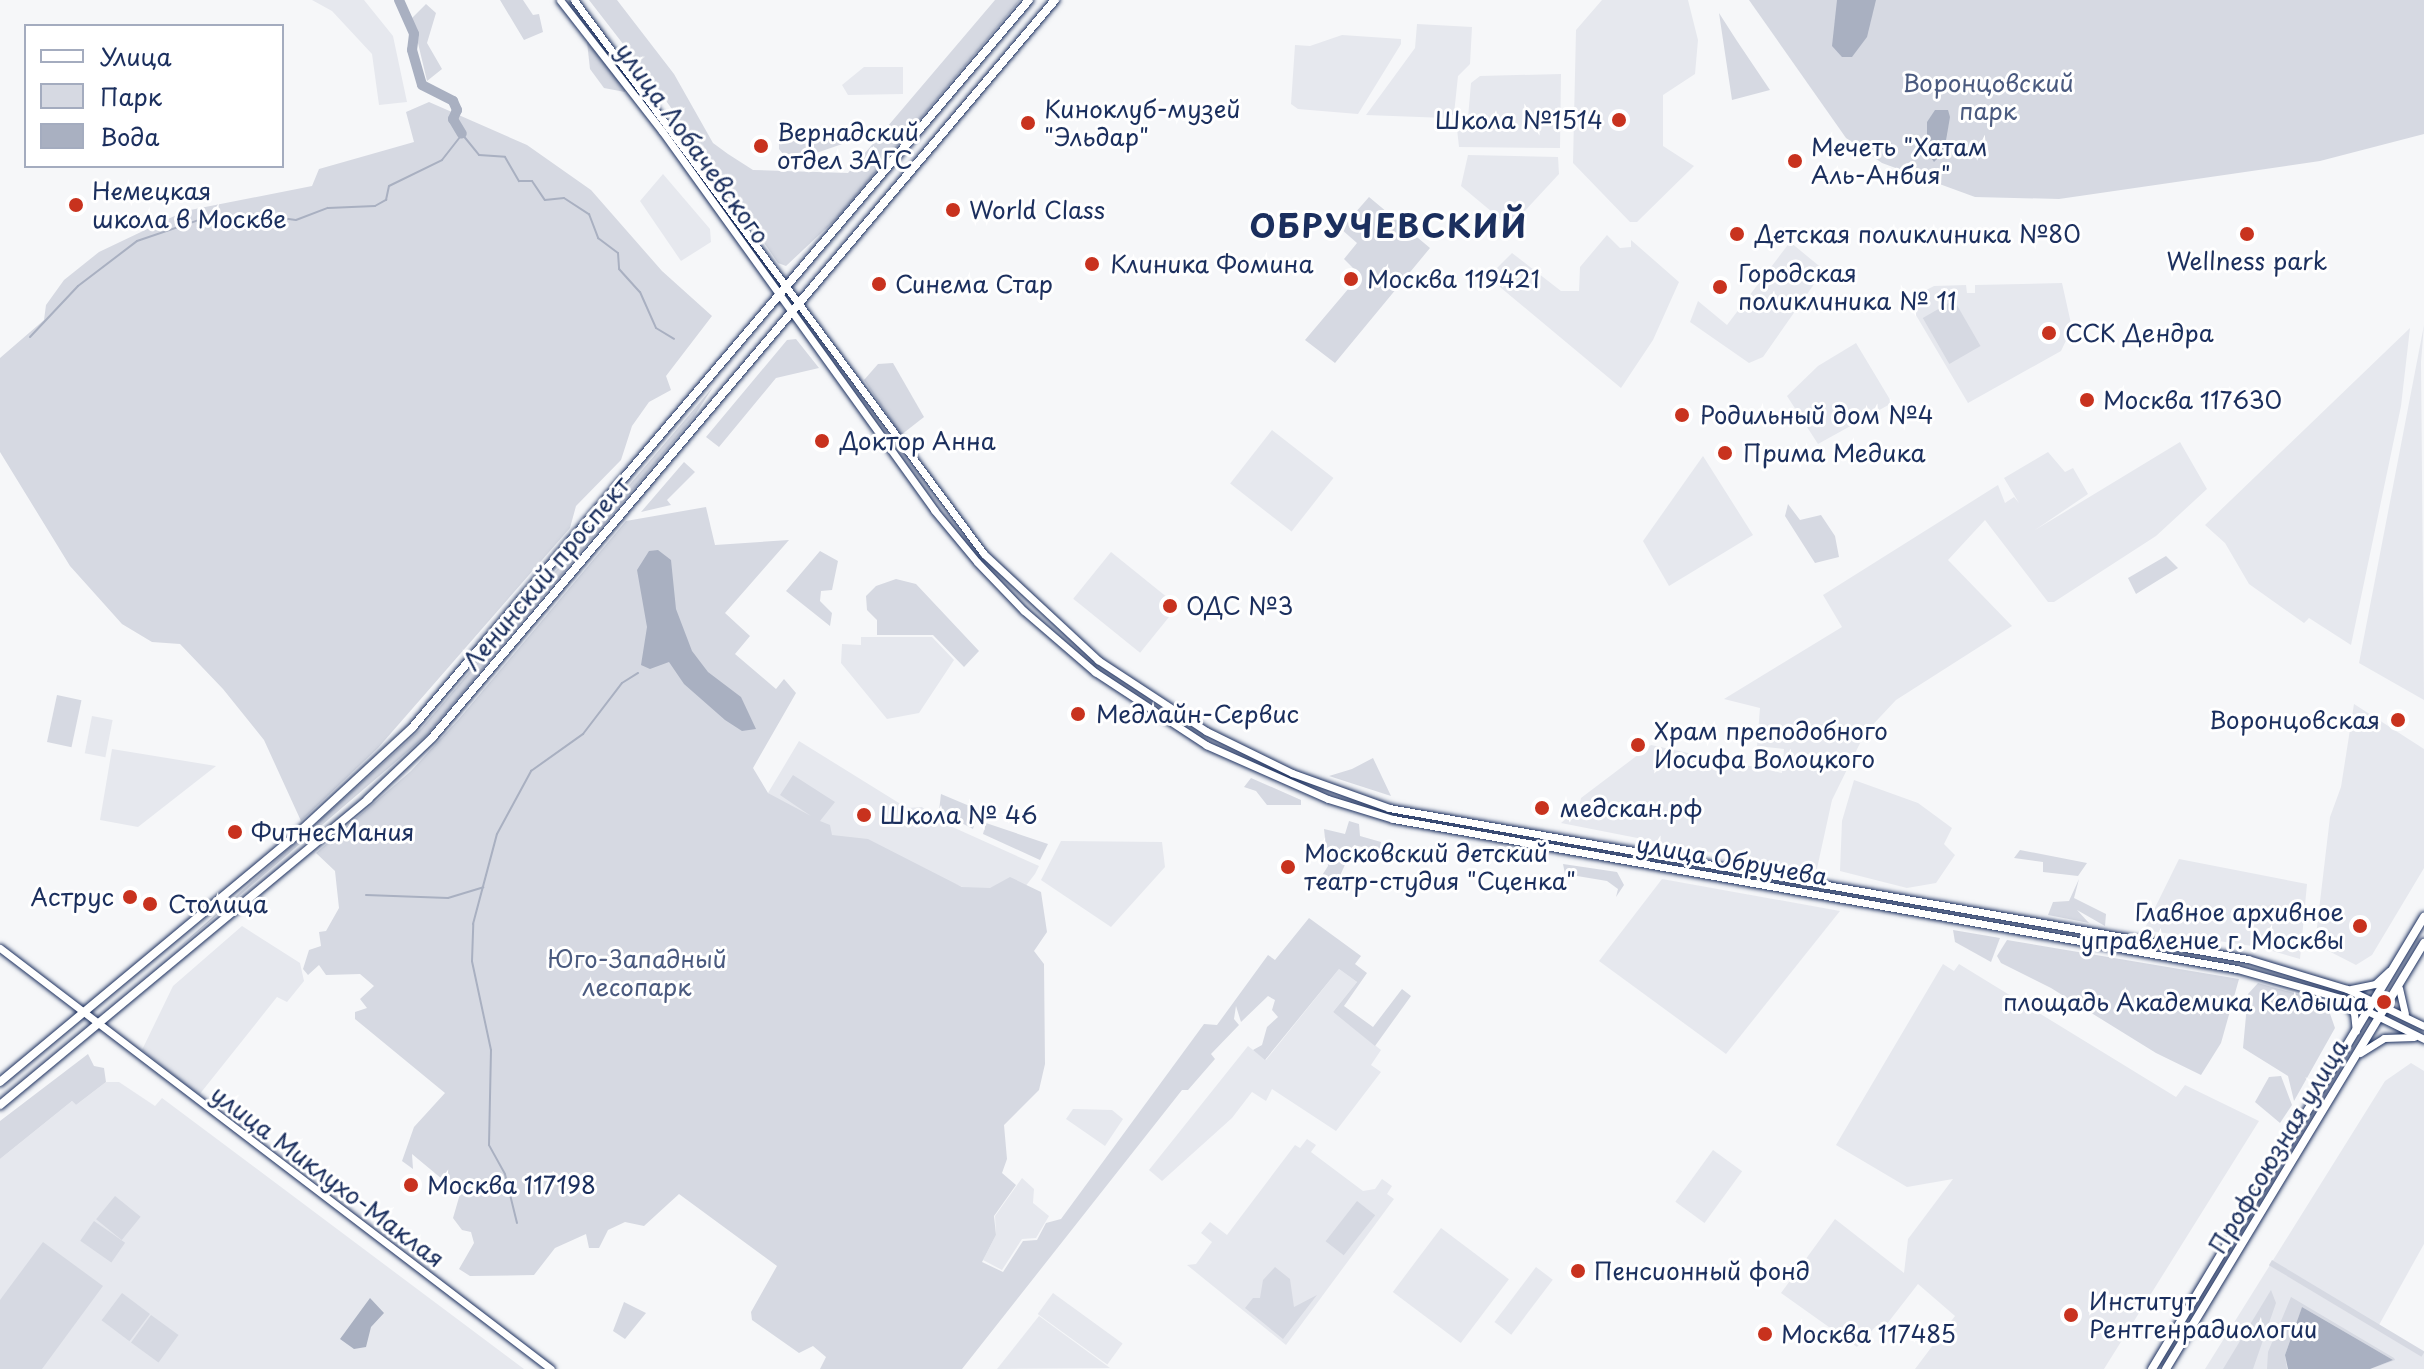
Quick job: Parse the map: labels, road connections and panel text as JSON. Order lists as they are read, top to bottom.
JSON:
{
  "streets": {
    "main road": [
      "улица Лобачевского",
      "Ленинский проспект",
      "улица Обручева",
      "Профсоюзная улица",
      "улица Миклухо-Маклая"
    ]
  },
  "crossings": [
    ["улица Лобачевского", "Ленинский проспект"],
    ["улица Лобачевского", "улица Обручева"],
    ["Ленинский проспект", "улица Обручева"],
    ["Ленинский проспект", "улица Миклухо-Маклая"],
    ["улица Обручева", "Профсоюзная улица"]
  ],
  "districts": ["ОБРУЧЕВСКИЙ"],
  "parks": ["Воронцовский парк", "Юго-Западный лесопарк"],
  "places": [
    "Школа №1514",
    "Киноклуб-музей \"Эльдар\"",
    "Вернадский отдел ЗАГС",
    "Мечеть \"Хатам Аль-Анбия\"",
    "Немецкая школа в Москве",
    "World Class",
    "Детская поликлиника №80",
    "Wellness park",
    "Клиника Фомина",
    "Москва 119421",
    "Синема Стар",
    "Городская поликлиника № 11",
    "ССК Дендра",
    "Москва 117630",
    "Родильный дом №4",
    "Доктор Анна",
    "Прима Медика",
    "ОДС №3",
    "Медлайн-Сервис",
    "Воронцовская",
    "Храм преподобного Иосифа Волоцкого",
    "медскан.рф",
    "Школа № 46",
    "ФитнесМания",
    "Московский детский театр-студия \"Сценка\"",
    "Аструс",
    "Столица",
    "Главное архивное управление г. Москвы",
    "площадь Академика Келдыша",
    "Москва 117198",
    "Пенсионный фонд",
    "Институт Рентгенрадиологии",
    "Москва 117485"
  ],
  "legend": ["Улица", "Парк", "Вода"]
}
